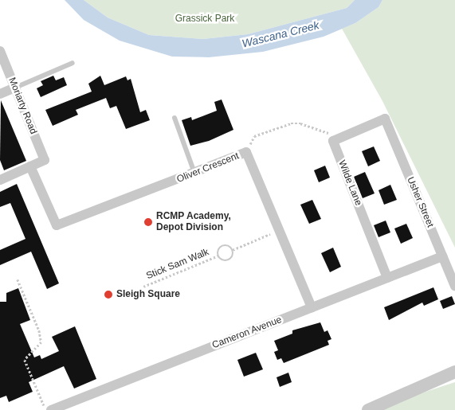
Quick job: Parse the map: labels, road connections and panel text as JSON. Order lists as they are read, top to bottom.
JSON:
{
  "streets": {
    "street": [
      "Moriarty Road",
      "Oliver Crescent",
      "Wilde Lane",
      "Usher Street",
      "Cameron Avenue"
    ],
    "path": ["Stick Sam Walk"]
  },
  "crossings": [
    ["Moriarty Road", "Oliver Crescent"],
    ["Oliver Crescent", "Stick Sam Walk"],
    ["Oliver Crescent", "Cameron Avenue"],
    ["Wilde Lane", "Usher Street"],
    ["Wilde Lane", "Cameron Avenue"],
    ["Usher Street", "Cameron Avenue"]
  ],
  "water": ["Wascana Creek"],
  "parks": ["Grassick Park"],
  "places": ["RCMP Academy, Depot Division", "Sleigh Square"]
}
